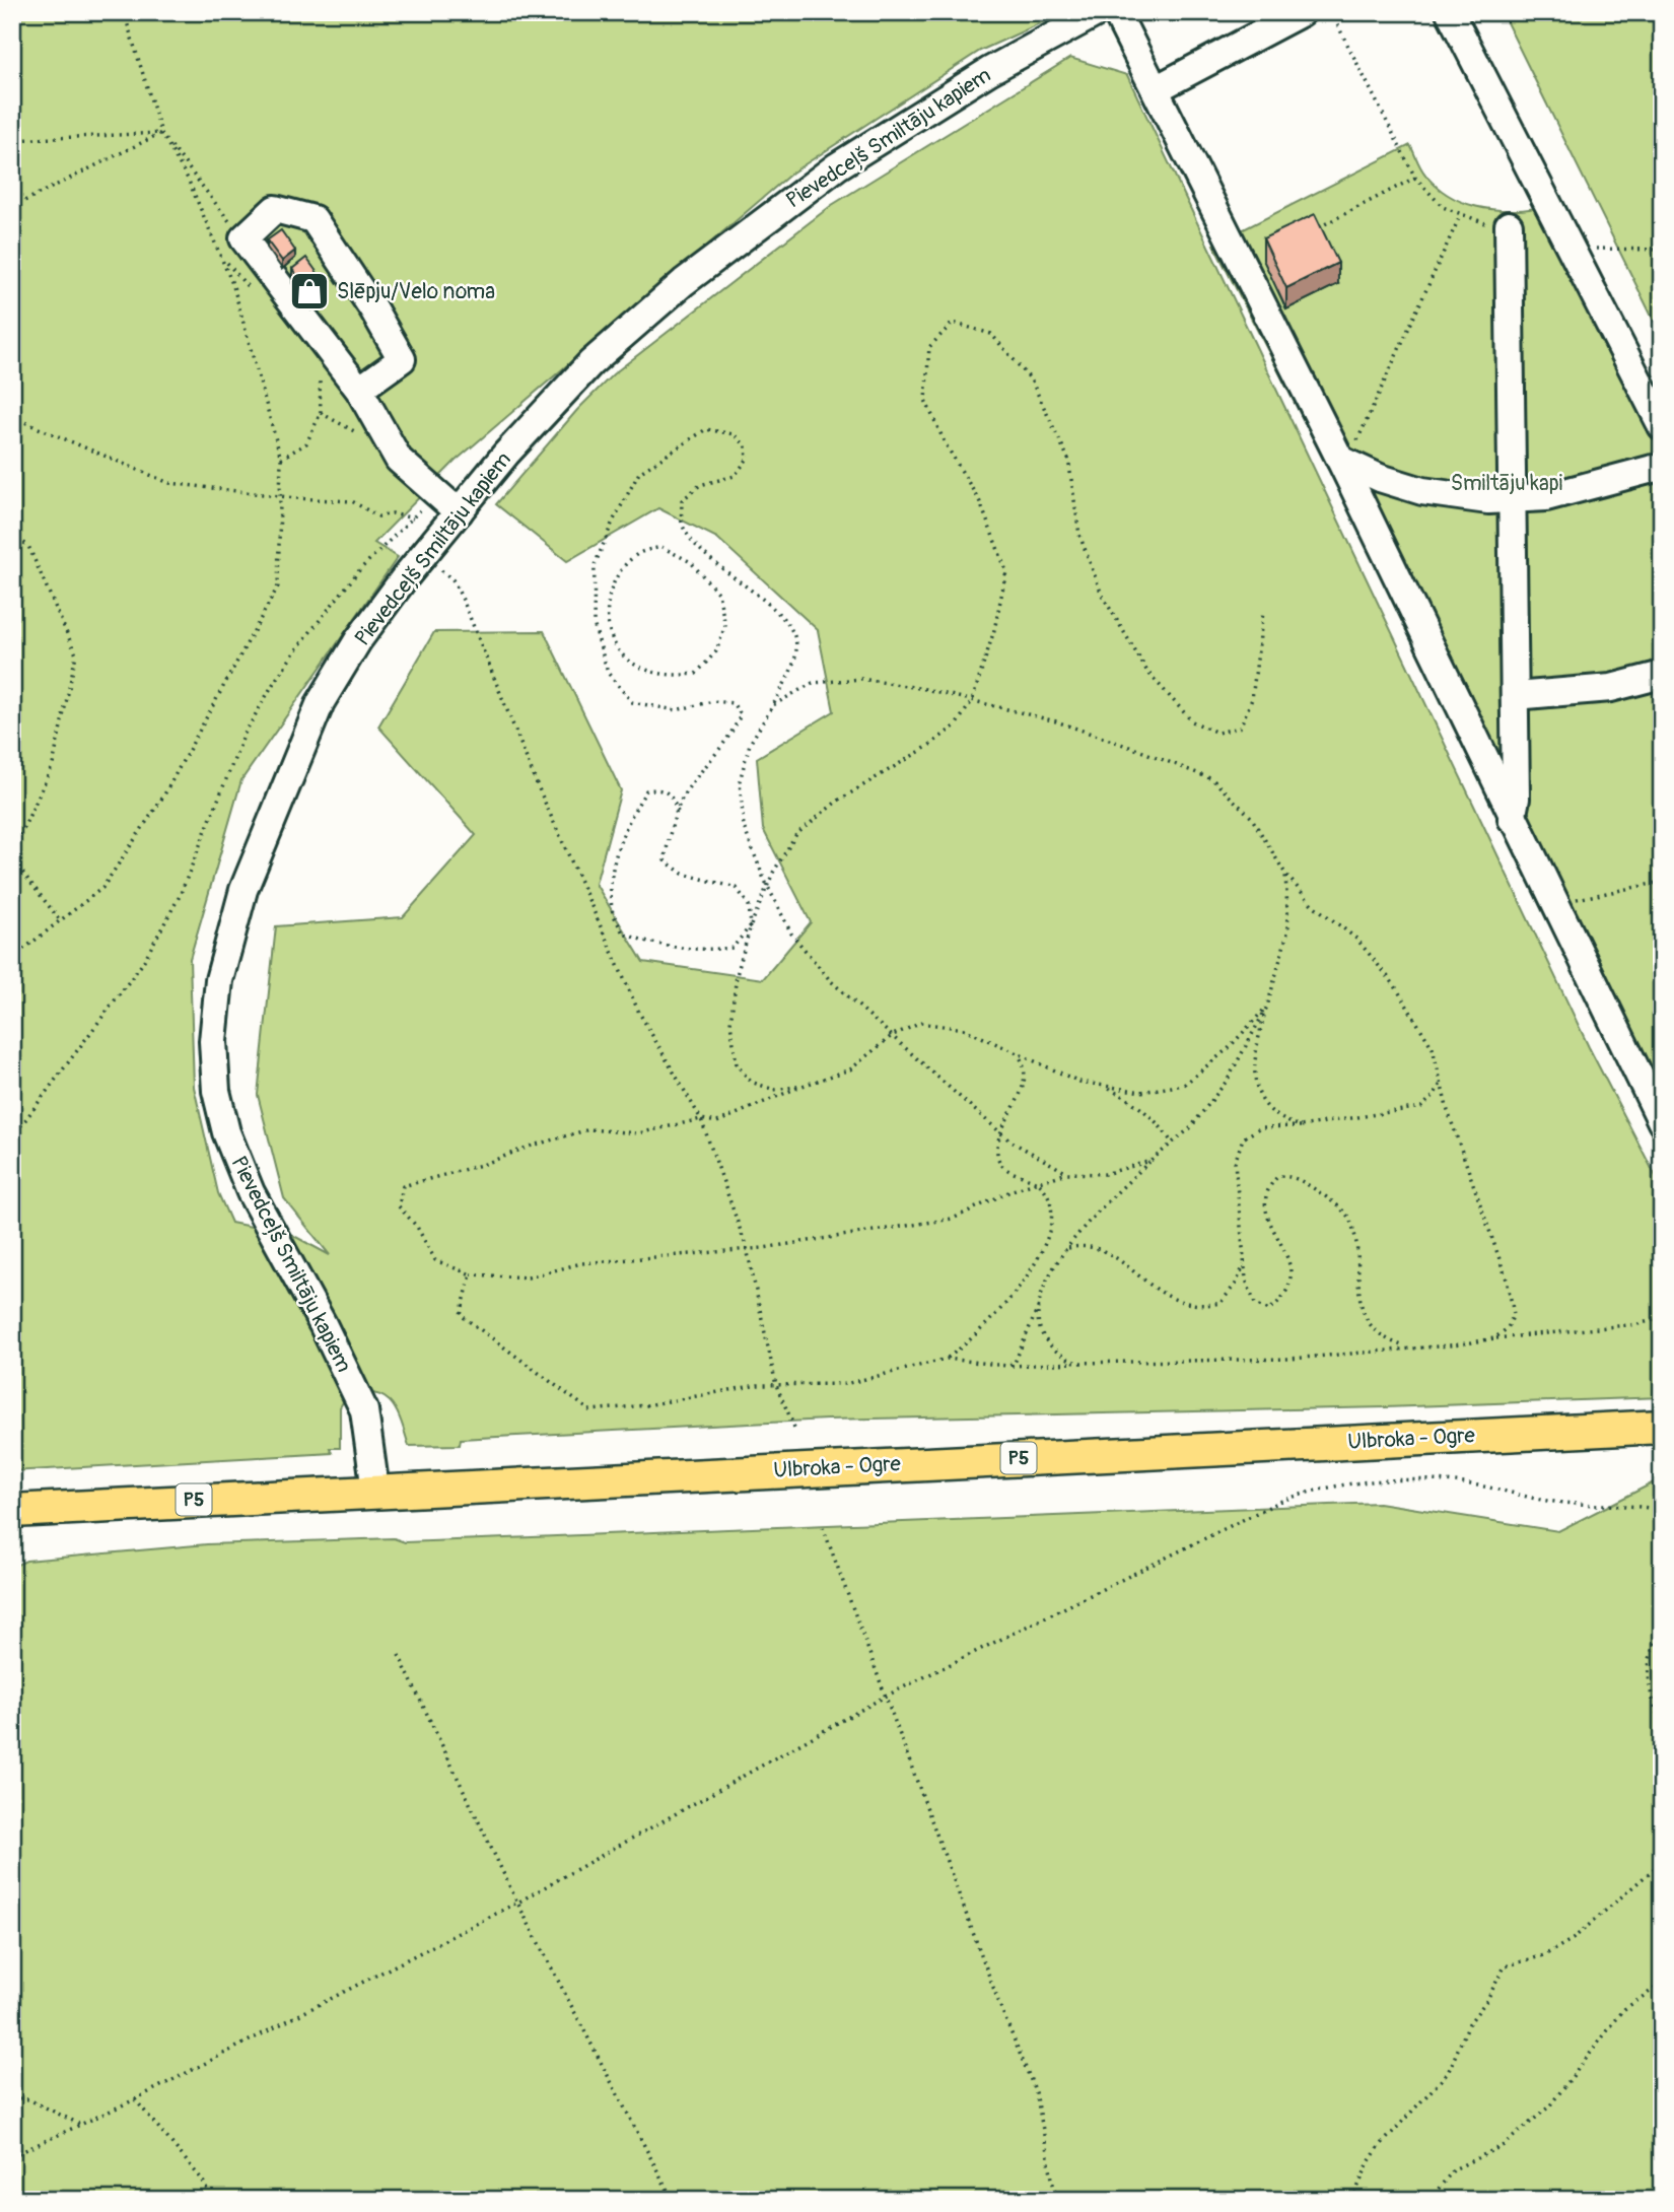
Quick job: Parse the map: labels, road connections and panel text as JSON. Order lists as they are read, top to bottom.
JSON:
{
  "streets": {
    "main road": ["Ulbroka - Ogre", "P5"],
    "street": ["Pievedceļš Smiltāju kapiem"]
  },
  "crossings": [
    ["Pievedceļš Smiltāju kapiem", "Ulbroka - Ogre"]
  ],
  "parks": ["Smiltāju kapi"],
  "places": {
    "shop": ["Slēpju/Velo noma"]
  }
}
